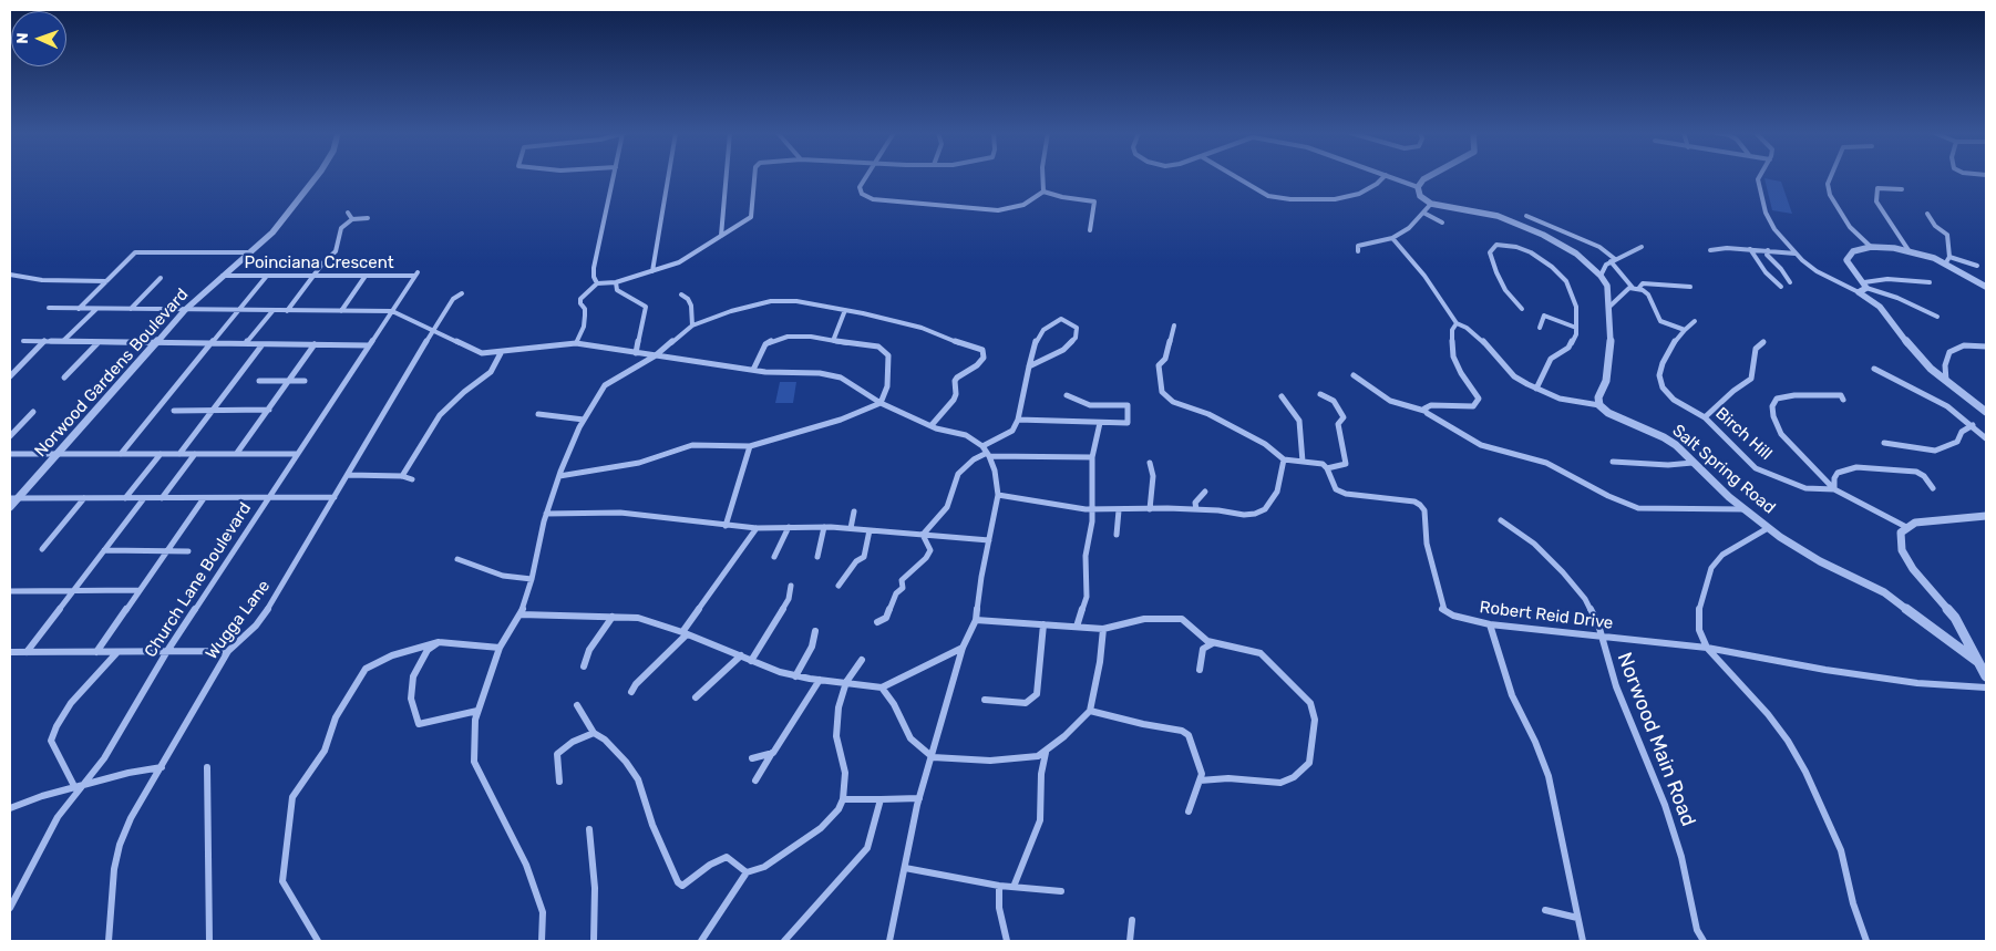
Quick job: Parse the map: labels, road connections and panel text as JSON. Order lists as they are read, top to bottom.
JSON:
{
  "streets": {
    "street": [
      "Poinciana Crescent",
      "Norwood Gardens Boulevard",
      "Birch Hill",
      "Salt Spring Road",
      "Church Lane Boulevard",
      "Robert Reid Drive",
      "Wugga Lane",
      "Norwood Main Road"
    ]
  },
  "crossings": [
    ["Poinciana Crescent", "Norwood Gardens Boulevard"],
    ["Poinciana Crescent", "Church Lane Boulevard"],
    ["Robert Reid Drive", "Norwood Main Road"]
  ],
  "north": "left"
}
